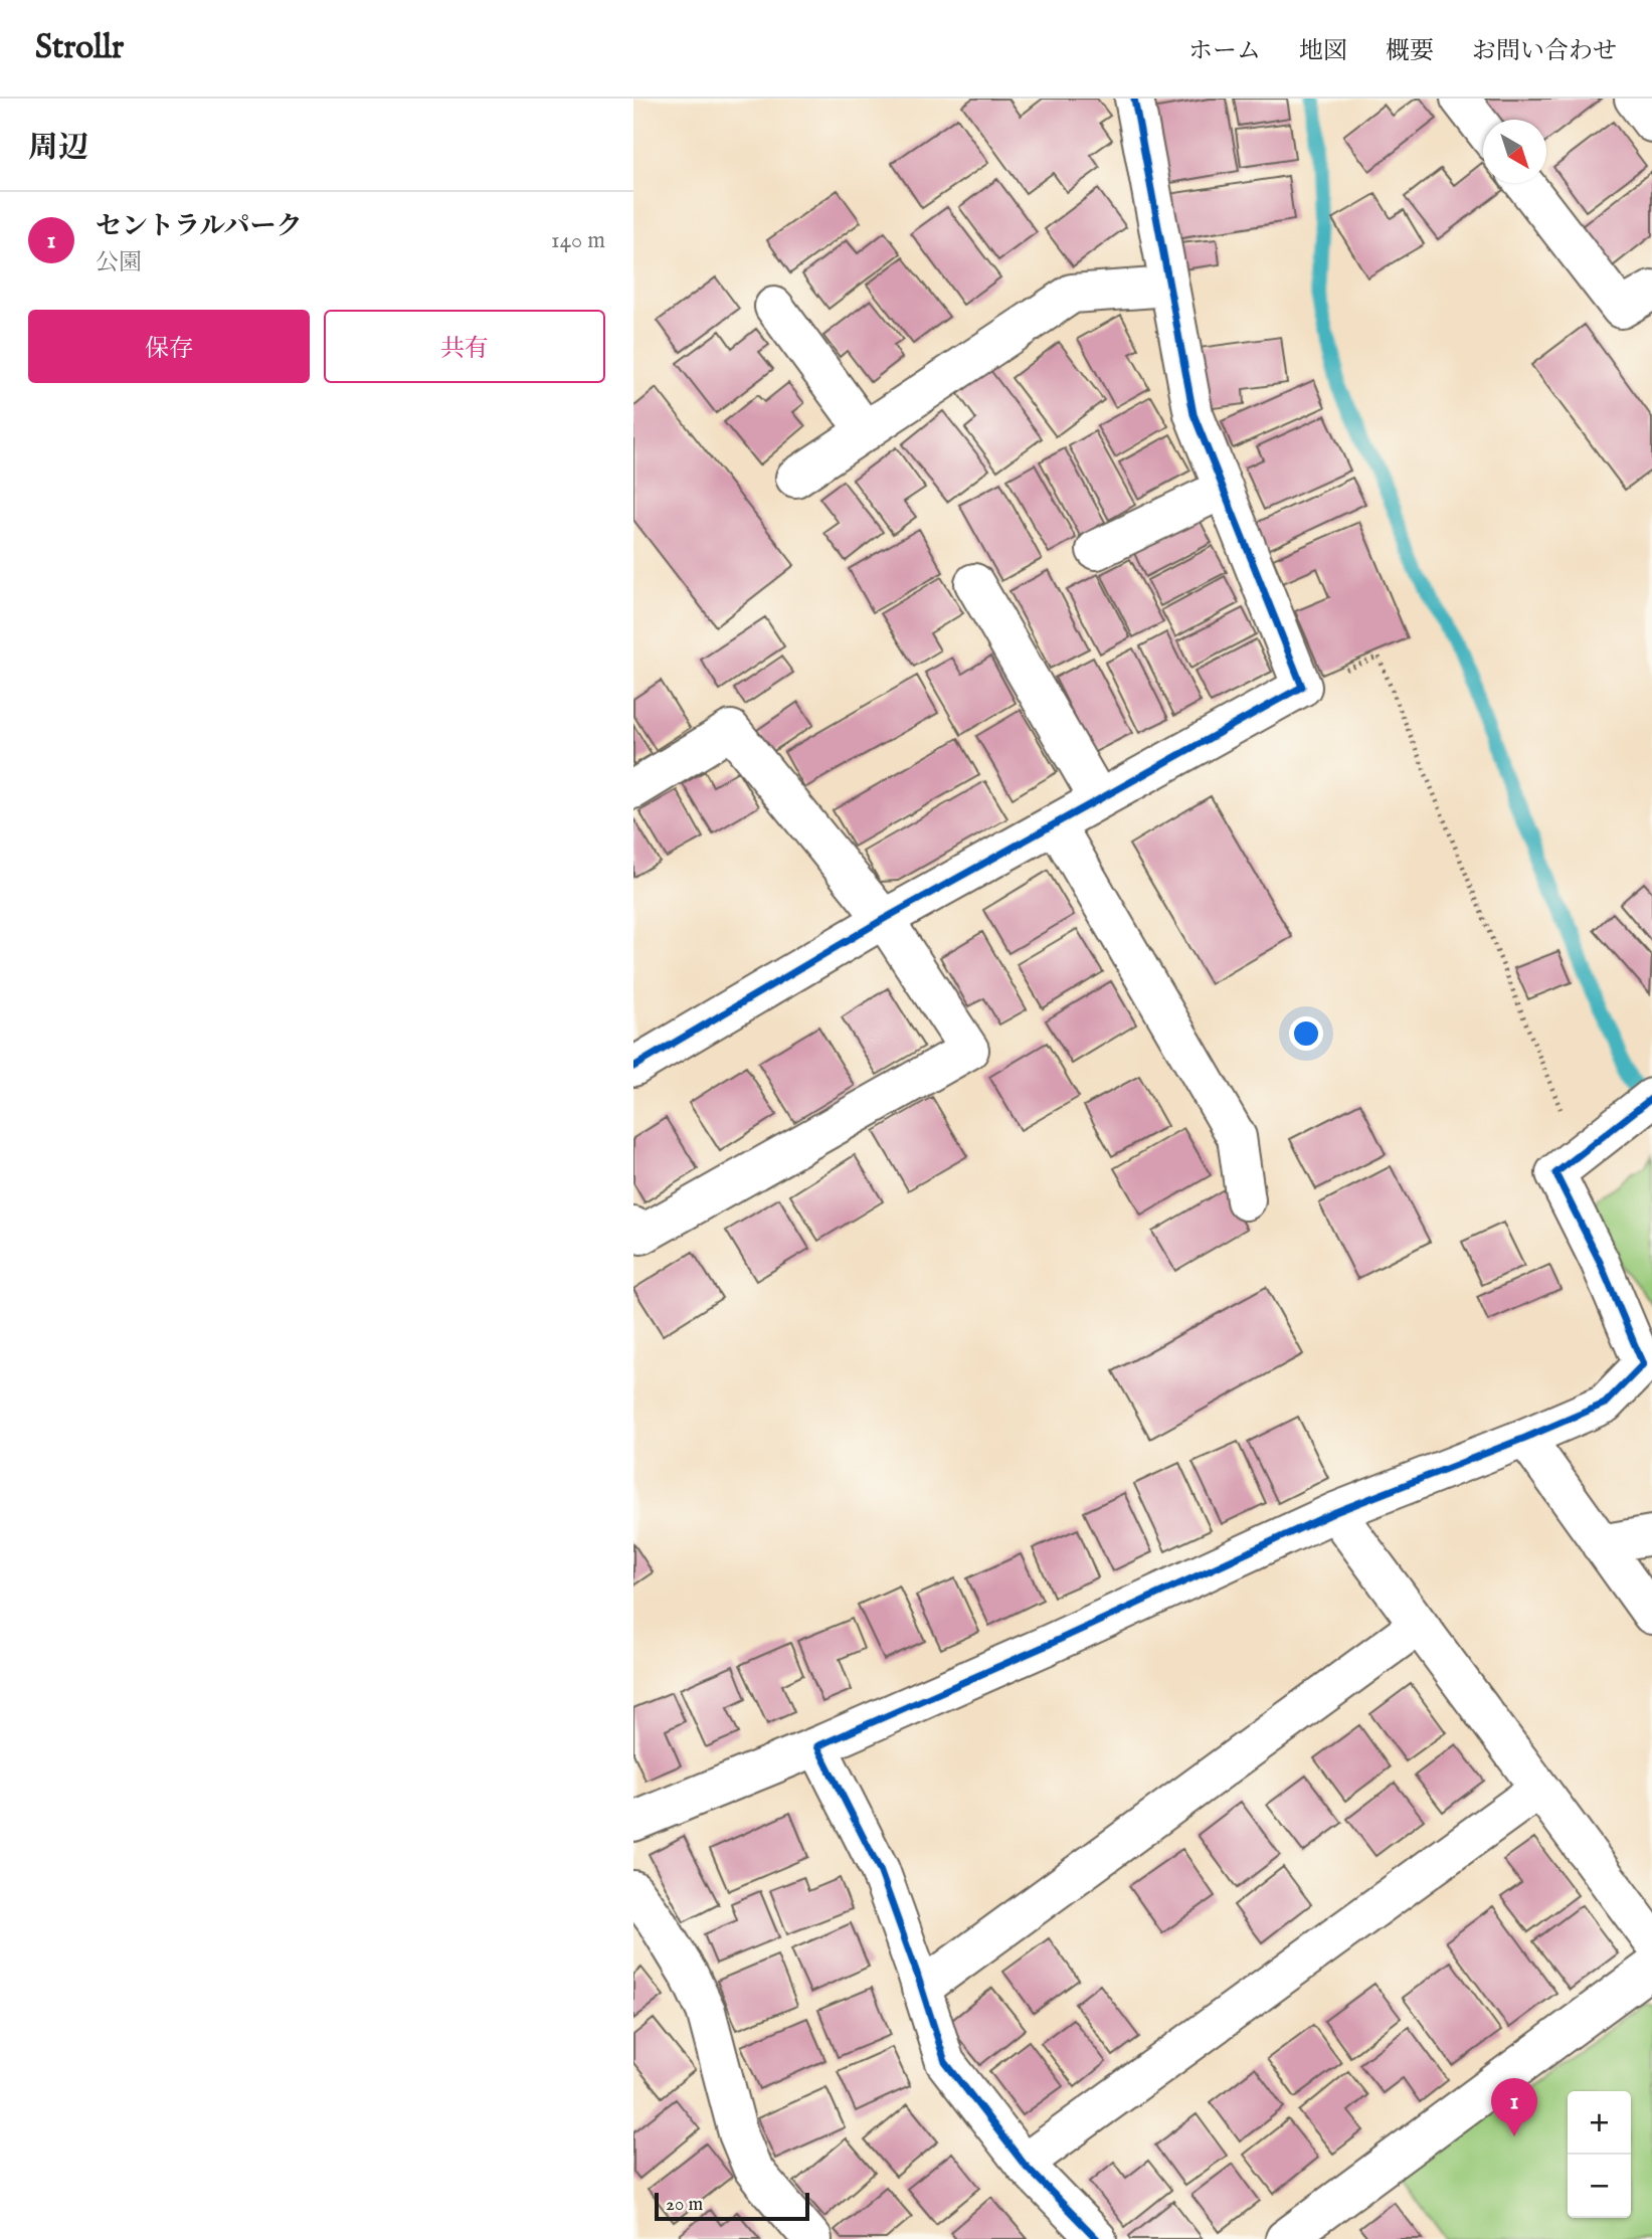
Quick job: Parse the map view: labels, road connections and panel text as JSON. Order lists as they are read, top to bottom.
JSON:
{
  "scale_bar": "20 m",
  "north": "bottom right",
  "page": {
    "header": "Strollr",
    "nav": [
      "ホーム",
      "地図",
      "概要",
      "お問い合わせ"
    ],
    "heading": "周辺",
    "list": [
      {
        "mark": "1",
        "name": "セントラルパーク",
        "note": "公園",
        "value": "140 m"
      }
    ],
    "buttons": ["保存", "共有"],
    "pins": "1",
    "map_buttons": ["+", "−"],
    "scale": "20 m"
  }
}
